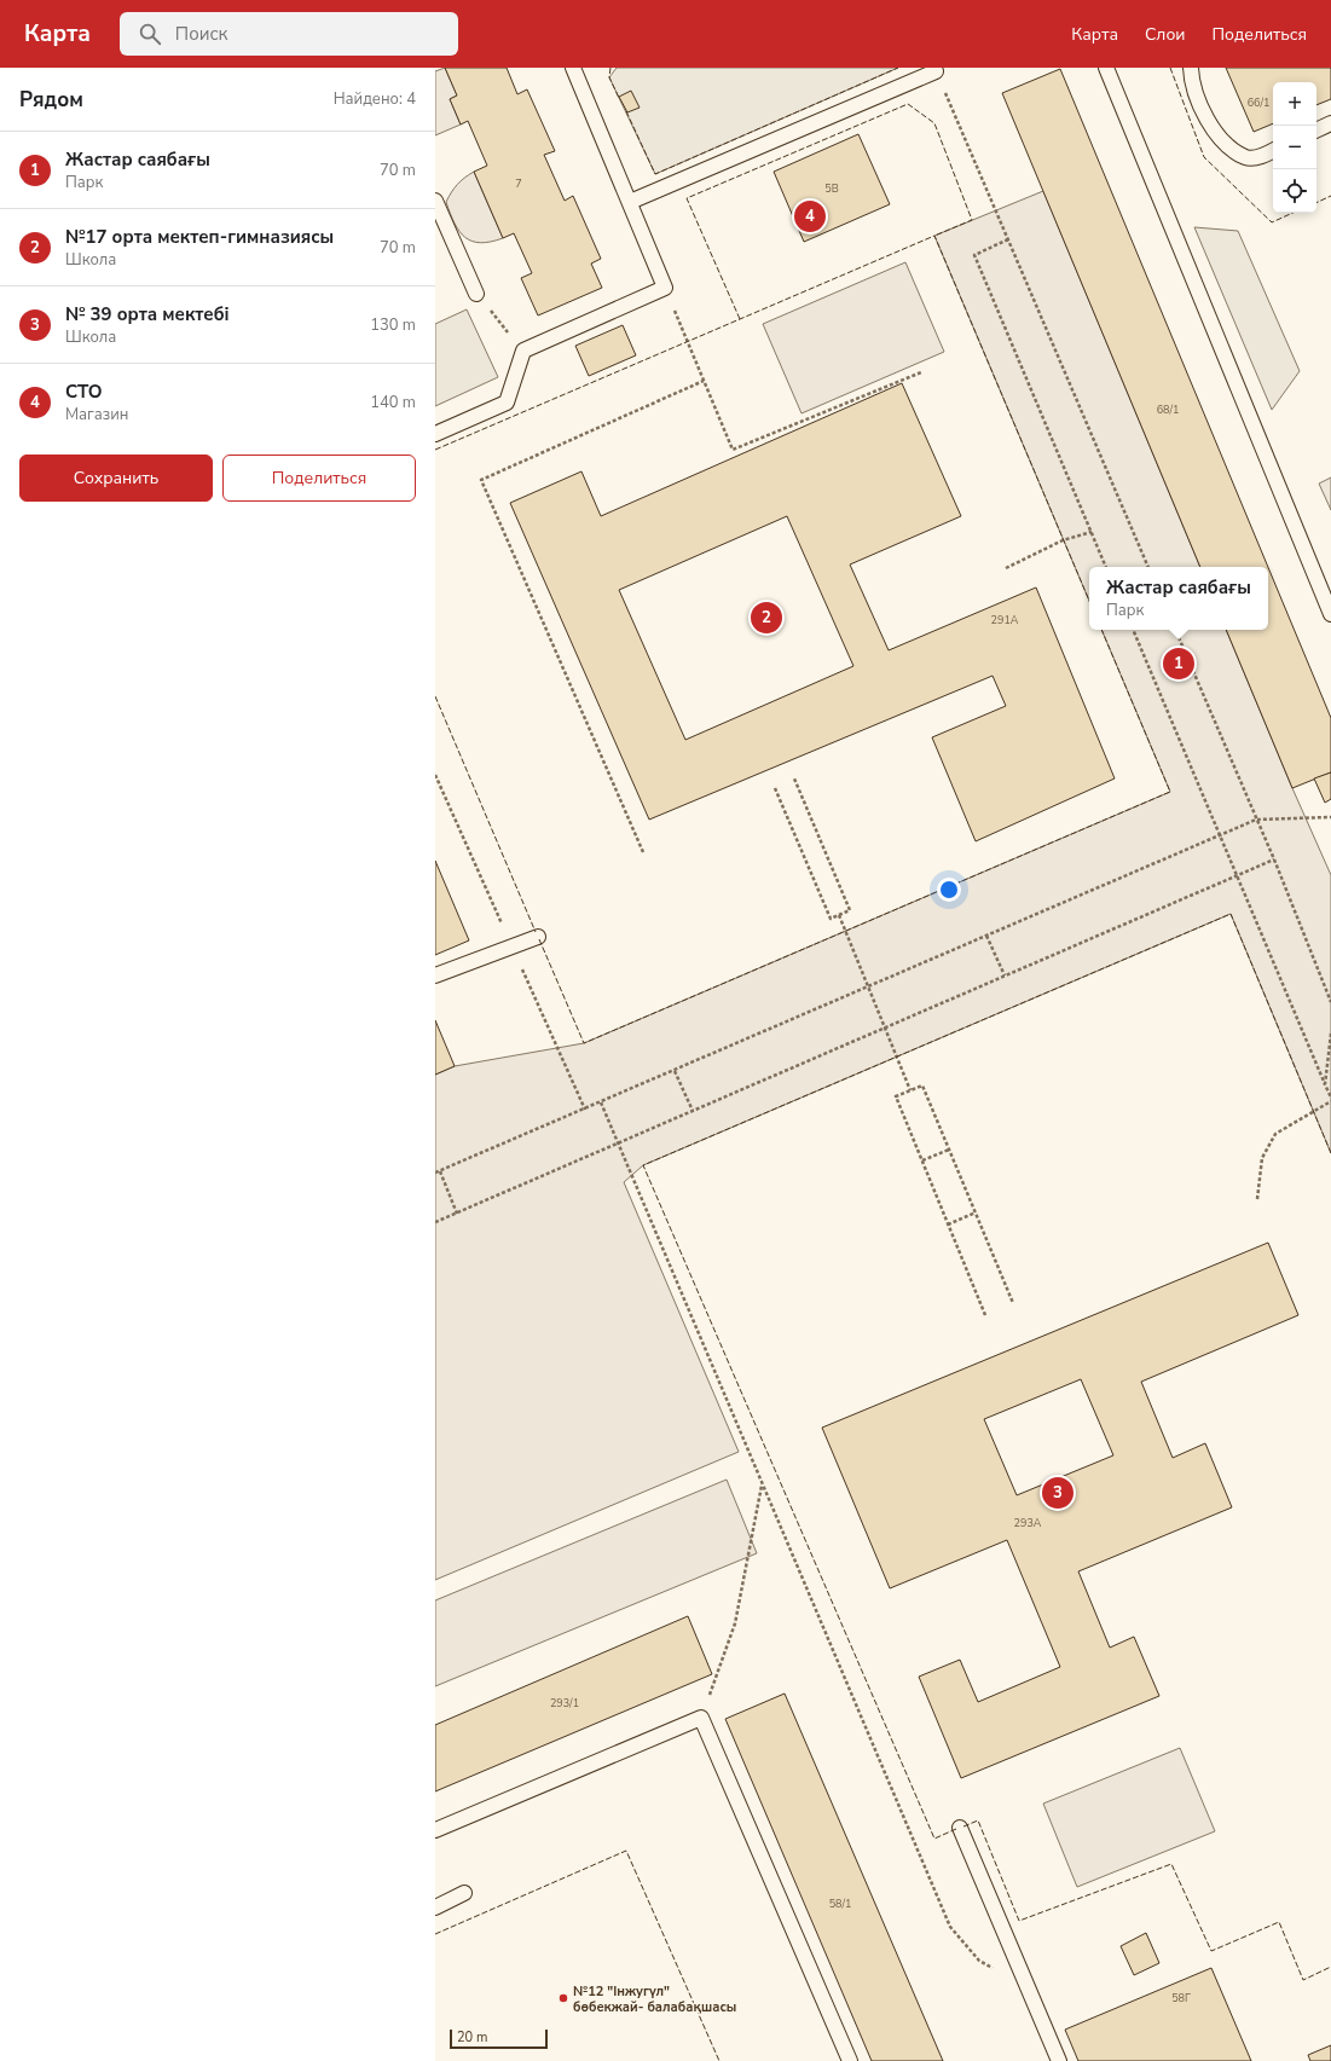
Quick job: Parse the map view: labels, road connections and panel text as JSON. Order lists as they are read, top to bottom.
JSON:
{
  "places": ["№12 \"Інжугүл\" бөбекжай- балабақшасы"],
  "house_numbers": [
    "66/1",
    "7",
    "5В",
    "68/1",
    "291А",
    "293А",
    "293/1",
    "58/1",
    "58Г"
  ],
  "scale_bar": "20 m",
  "page": {
    "header": "Карта",
    "search": "Поиск",
    "nav": ["Карта", "Слои", "Поделиться"],
    "heading": ["Рядом", "Найдено: 4"],
    "map_buttons": ["+", "−"],
    "list": [
      {
        "mark": "1",
        "name": "Жастар саябағы",
        "note": "Парк",
        "value": "70 m"
      },
      {
        "mark": "2",
        "name": "№17 орта мектеп-гимназиясы",
        "note": "Школа",
        "value": "70 m"
      },
      {
        "mark": "3",
        "name": "№ 39 орта мектебі",
        "note": "Школа",
        "value": "130 m"
      },
      {
        "mark": "4",
        "name": "СТО",
        "note": "Магазин",
        "value": "140 m"
      }
    ],
    "pins": [
      "4",
      "2",
      "1",
      "3"
    ],
    "buttons": ["Сохранить", "Поделиться"],
    "popup": ["Жастар саябағы", "Парк"],
    "scale": "20 m"
  }
}
